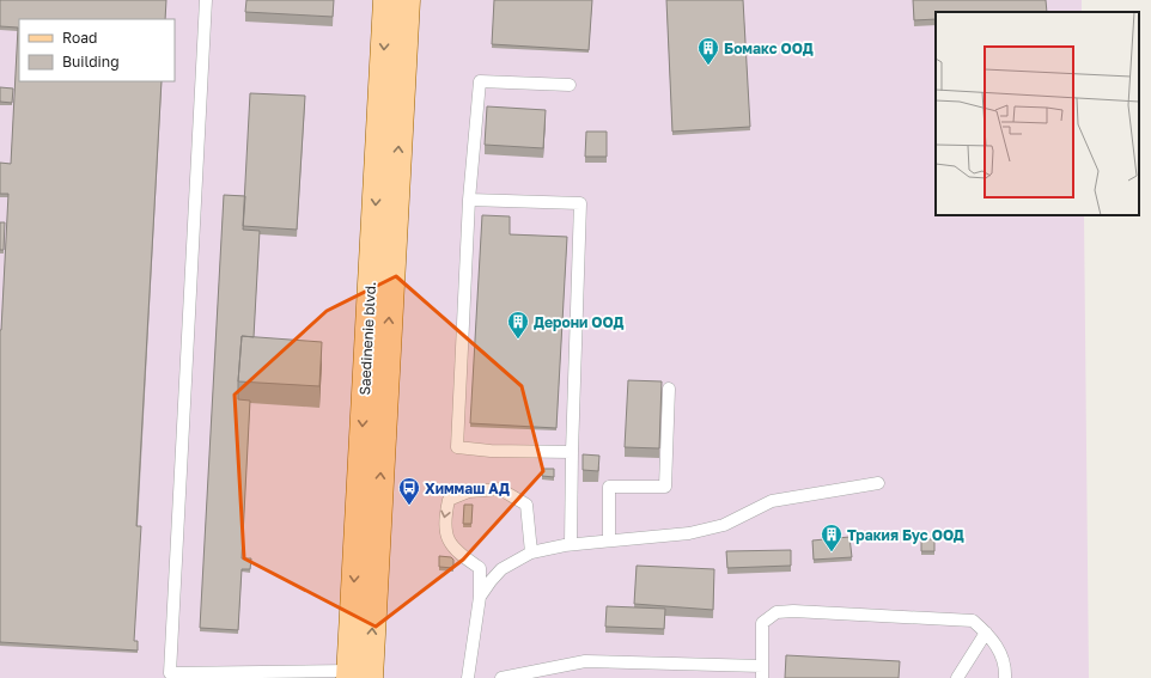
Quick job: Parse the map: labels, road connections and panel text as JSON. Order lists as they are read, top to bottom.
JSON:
{
  "streets": {
    "main road": ["Saedinenie blvd."]
  },
  "places": {
    "building": ["Бомакс ООД", "Дерони ООД", "Тракия Бус ООД"],
    "bus stop": ["Химмаш АД"]
  },
  "legend": ["Road", "Building"]
}
